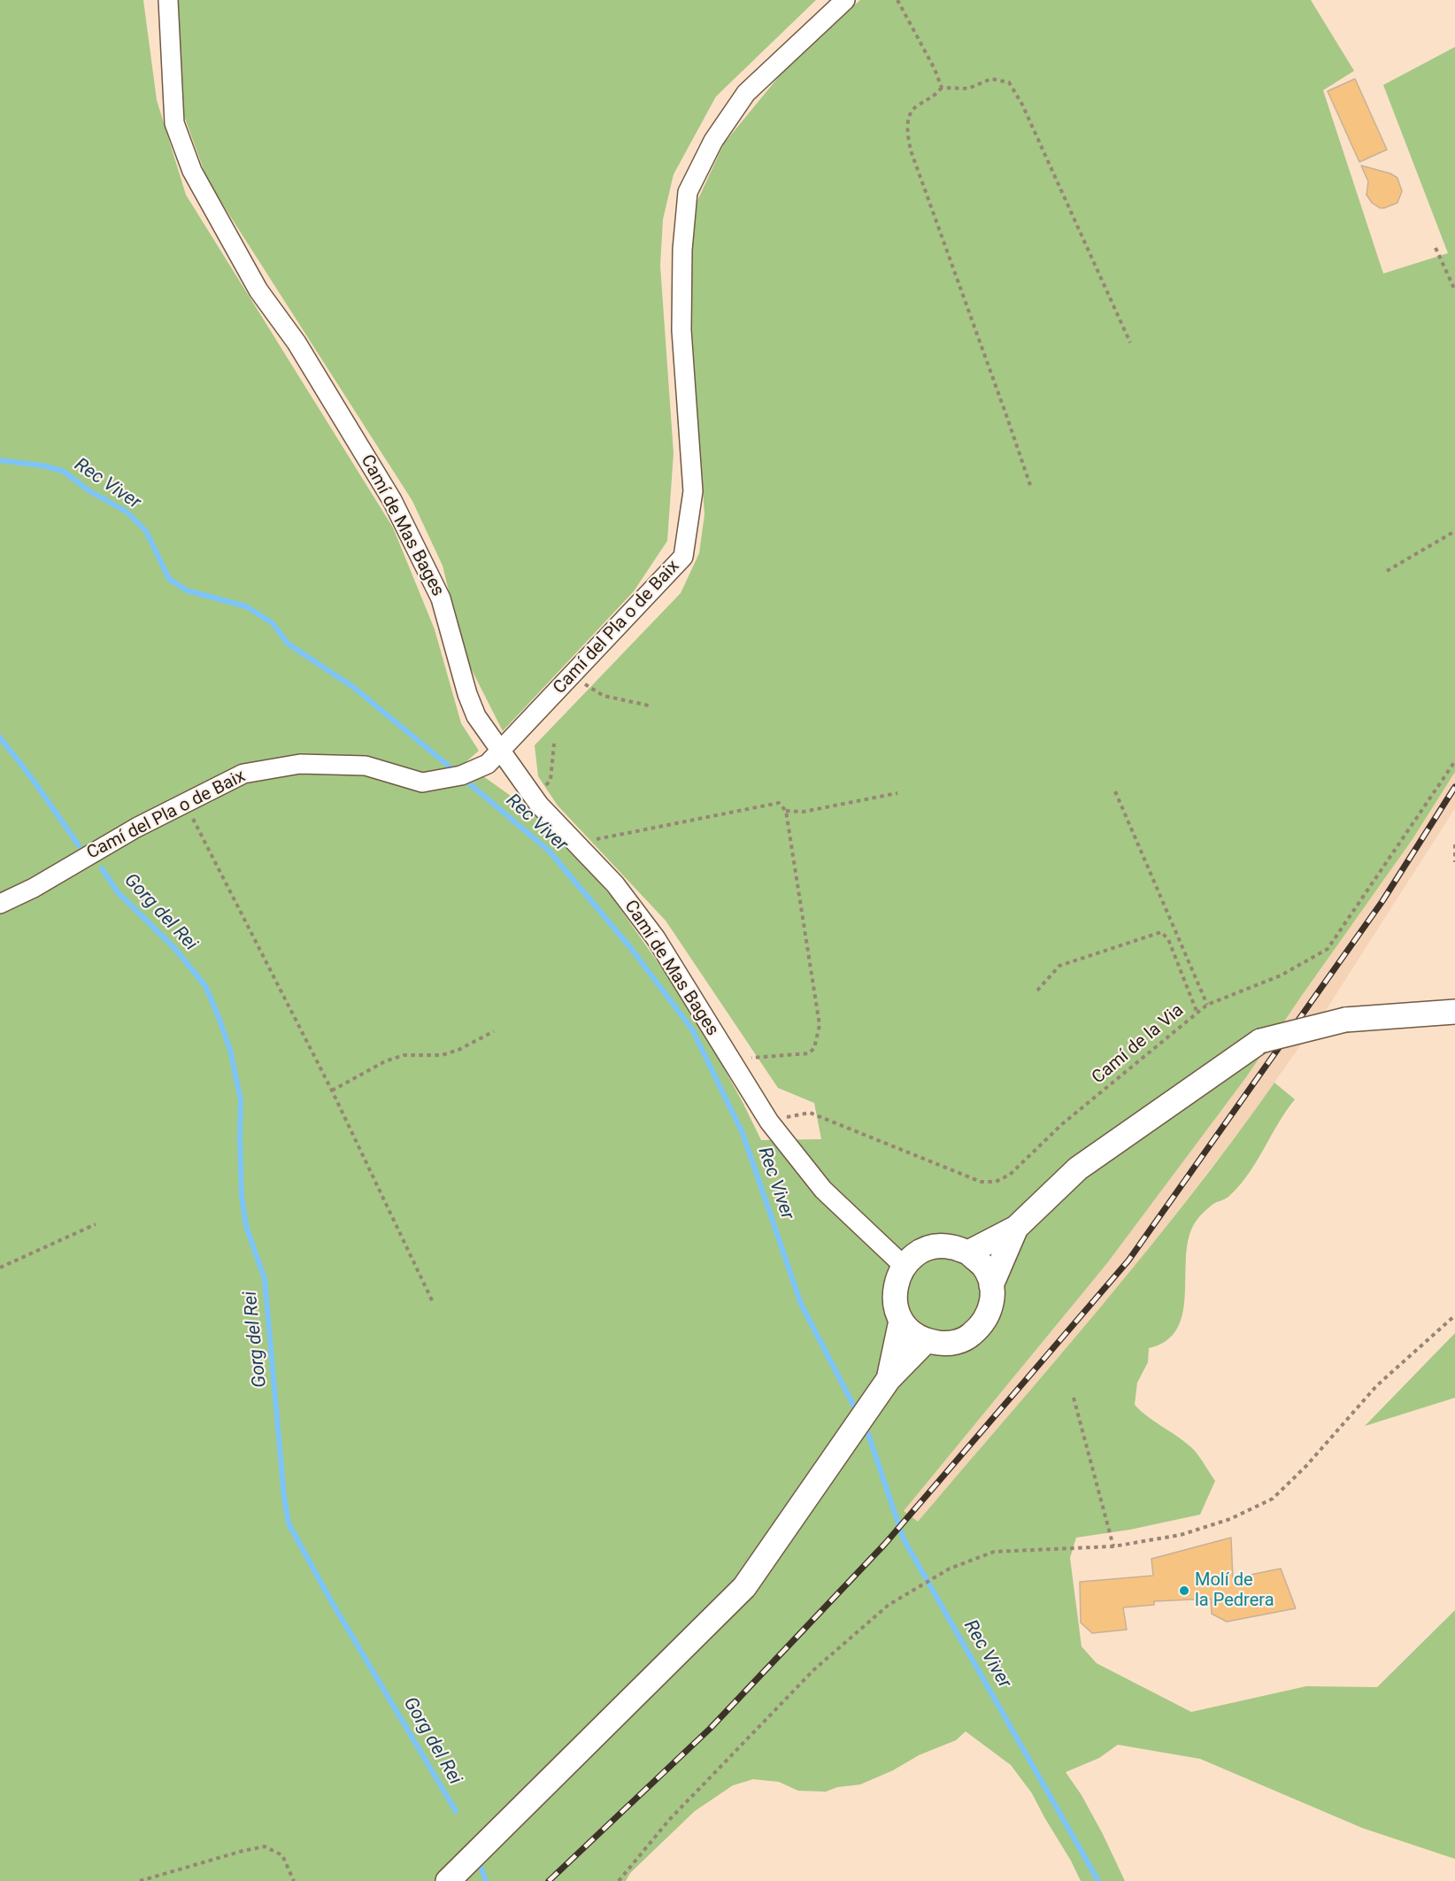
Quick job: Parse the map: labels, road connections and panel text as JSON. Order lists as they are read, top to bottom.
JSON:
{
  "streets": {
    "street": ["Camí de Mas Bages", "Camí del Pla o de Baix"],
    "path": ["Camí de la Via"]
  },
  "crossings": [
    ["Camí de Mas Bages", "Camí del Pla o de Baix"],
    ["Camí de Mas Bages", "Camí de la Via"]
  ],
  "water": ["Rec Viver", "Gorg del Rei"],
  "places": ["Molí de la Pedrera"]
}
